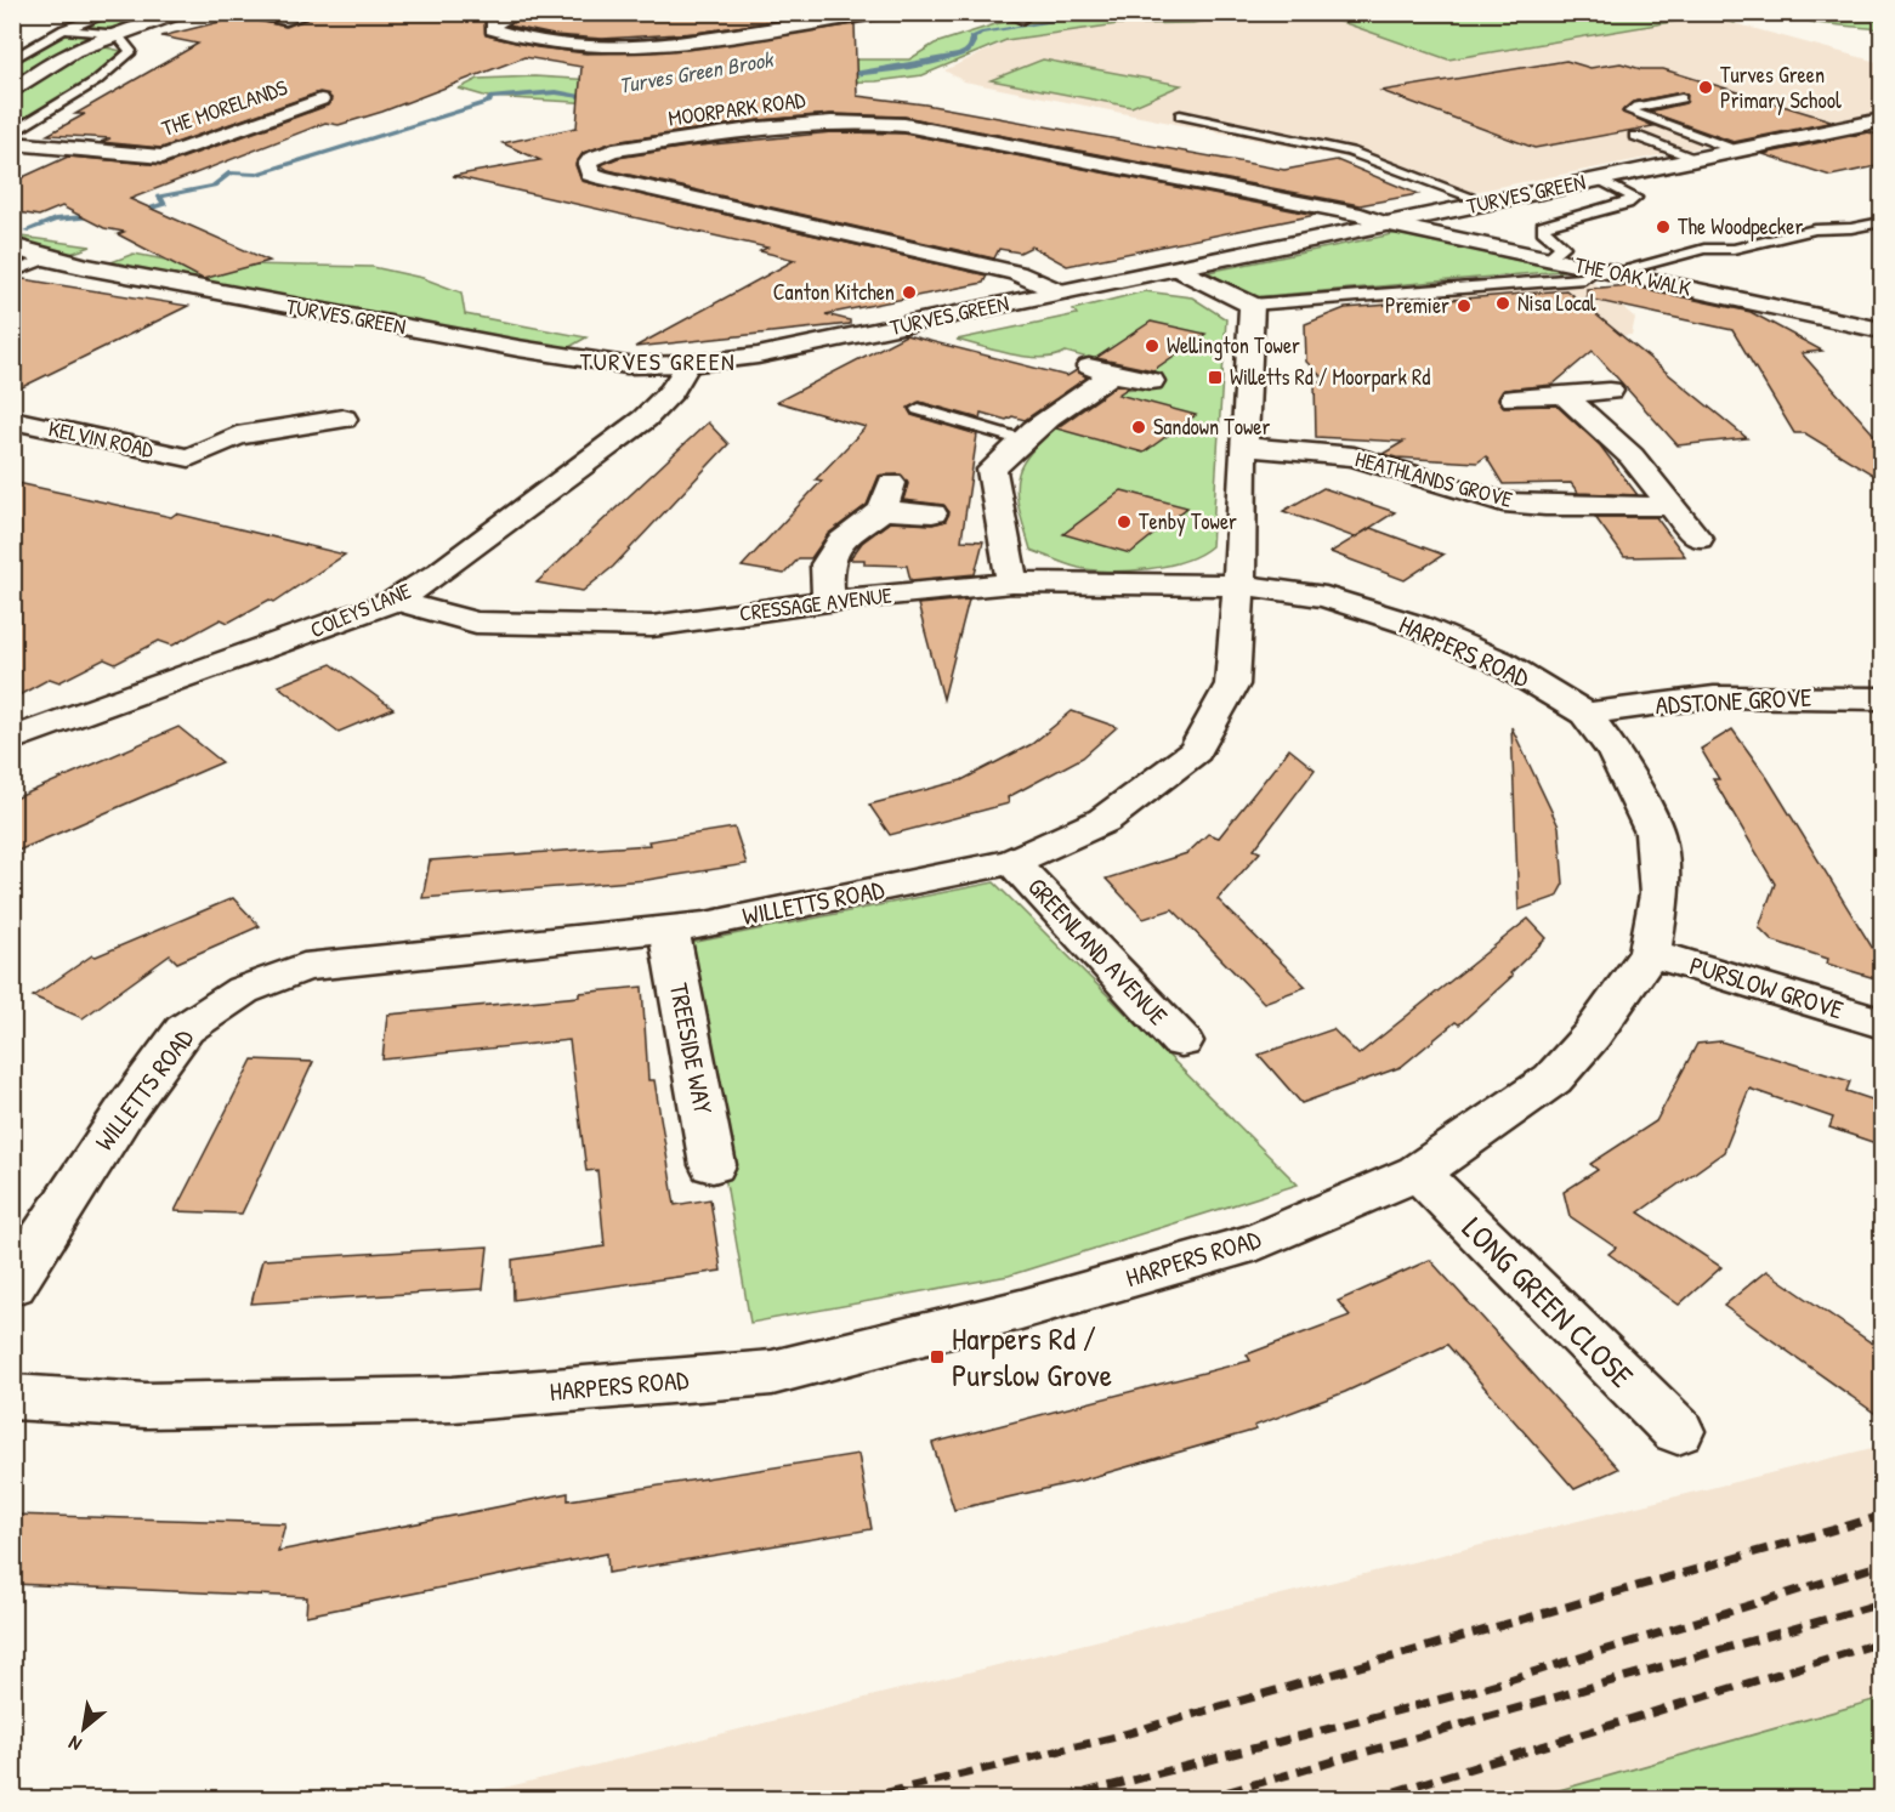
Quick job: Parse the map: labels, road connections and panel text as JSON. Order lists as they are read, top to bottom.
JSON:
{
  "streets": {
    "street": [
      "THE MORELANDS",
      "MOORPARK ROAD",
      "TURVES GREEN",
      "THE OAK WALK",
      "KELVIN ROAD",
      "HEATHLANDS GROVE",
      "CRESSAGE AVENUE",
      "COLEYS LANE",
      "HARPERS ROAD",
      "ADSTONE GROVE",
      "WILLETTS ROAD",
      "GREENLAND AVENUE",
      "PURSLOW GROVE",
      "TREESIDE WAY",
      "LONG GREEN CLOSE"
    ]
  },
  "crossings": [
    ["MOORPARK ROAD", "TURVES GREEN"],
    ["MOORPARK ROAD", "THE OAK WALK"],
    ["TURVES GREEN", "THE OAK WALK"],
    ["TURVES GREEN", "COLEYS LANE"],
    ["HEATHLANDS GROVE", "WILLETTS ROAD"],
    ["CRESSAGE AVENUE", "COLEYS LANE"],
    ["CRESSAGE AVENUE", "HARPERS ROAD"],
    ["CRESSAGE AVENUE", "WILLETTS ROAD"],
    ["HARPERS ROAD", "ADSTONE GROVE"],
    ["HARPERS ROAD", "WILLETTS ROAD"],
    ["HARPERS ROAD", "PURSLOW GROVE"],
    ["HARPERS ROAD", "LONG GREEN CLOSE"],
    ["WILLETTS ROAD", "GREENLAND AVENUE"],
    ["WILLETTS ROAD", "TREESIDE WAY"]
  ],
  "districts": ["TURVES GREEN"],
  "water": ["Turves Green Brook"],
  "places": {
    "other": [
      "Turves Green Primary School",
      "The Woodpecker",
      "Canton Kitchen",
      "Nisa Local",
      "Premier",
      "Wellington Tower",
      "Sandown Tower",
      "Tenby Tower"
    ],
    "transit": ["Willetts Rd / Moorpark Rd", "Harpers Rd / Purslow Grove"]
  },
  "north": "bottom left"
}
